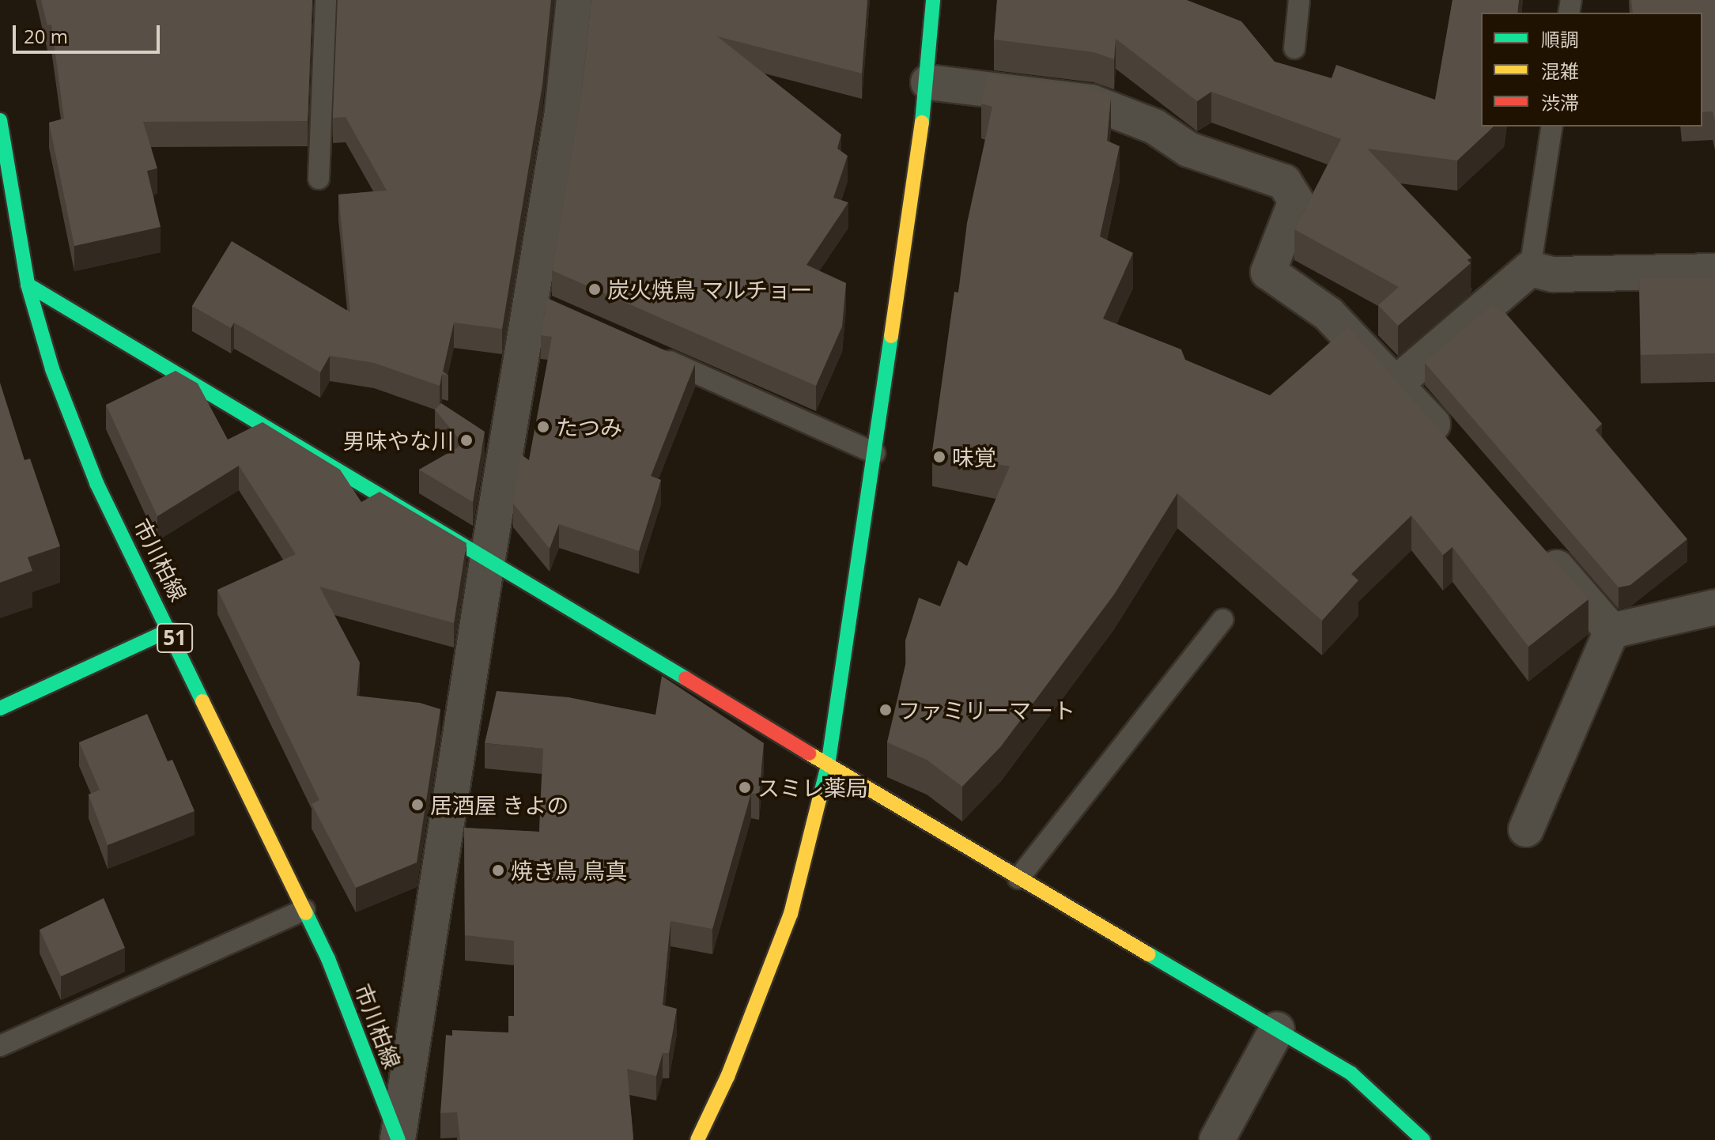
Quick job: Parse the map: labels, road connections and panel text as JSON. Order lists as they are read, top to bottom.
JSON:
{
  "streets": {
    "street": ["市川柏線", "51"]
  },
  "places": [
    "炭火焼鳥 マルチョー",
    "たつみ",
    "男味やな川",
    "味覚",
    "ファミリーマート",
    "スミレ薬局",
    "居酒屋 きよの",
    "焼き鳥 鳥真"
  ],
  "legend": ["順調", "混雑", "渋滞"],
  "scale_bar": "20 m"
}
